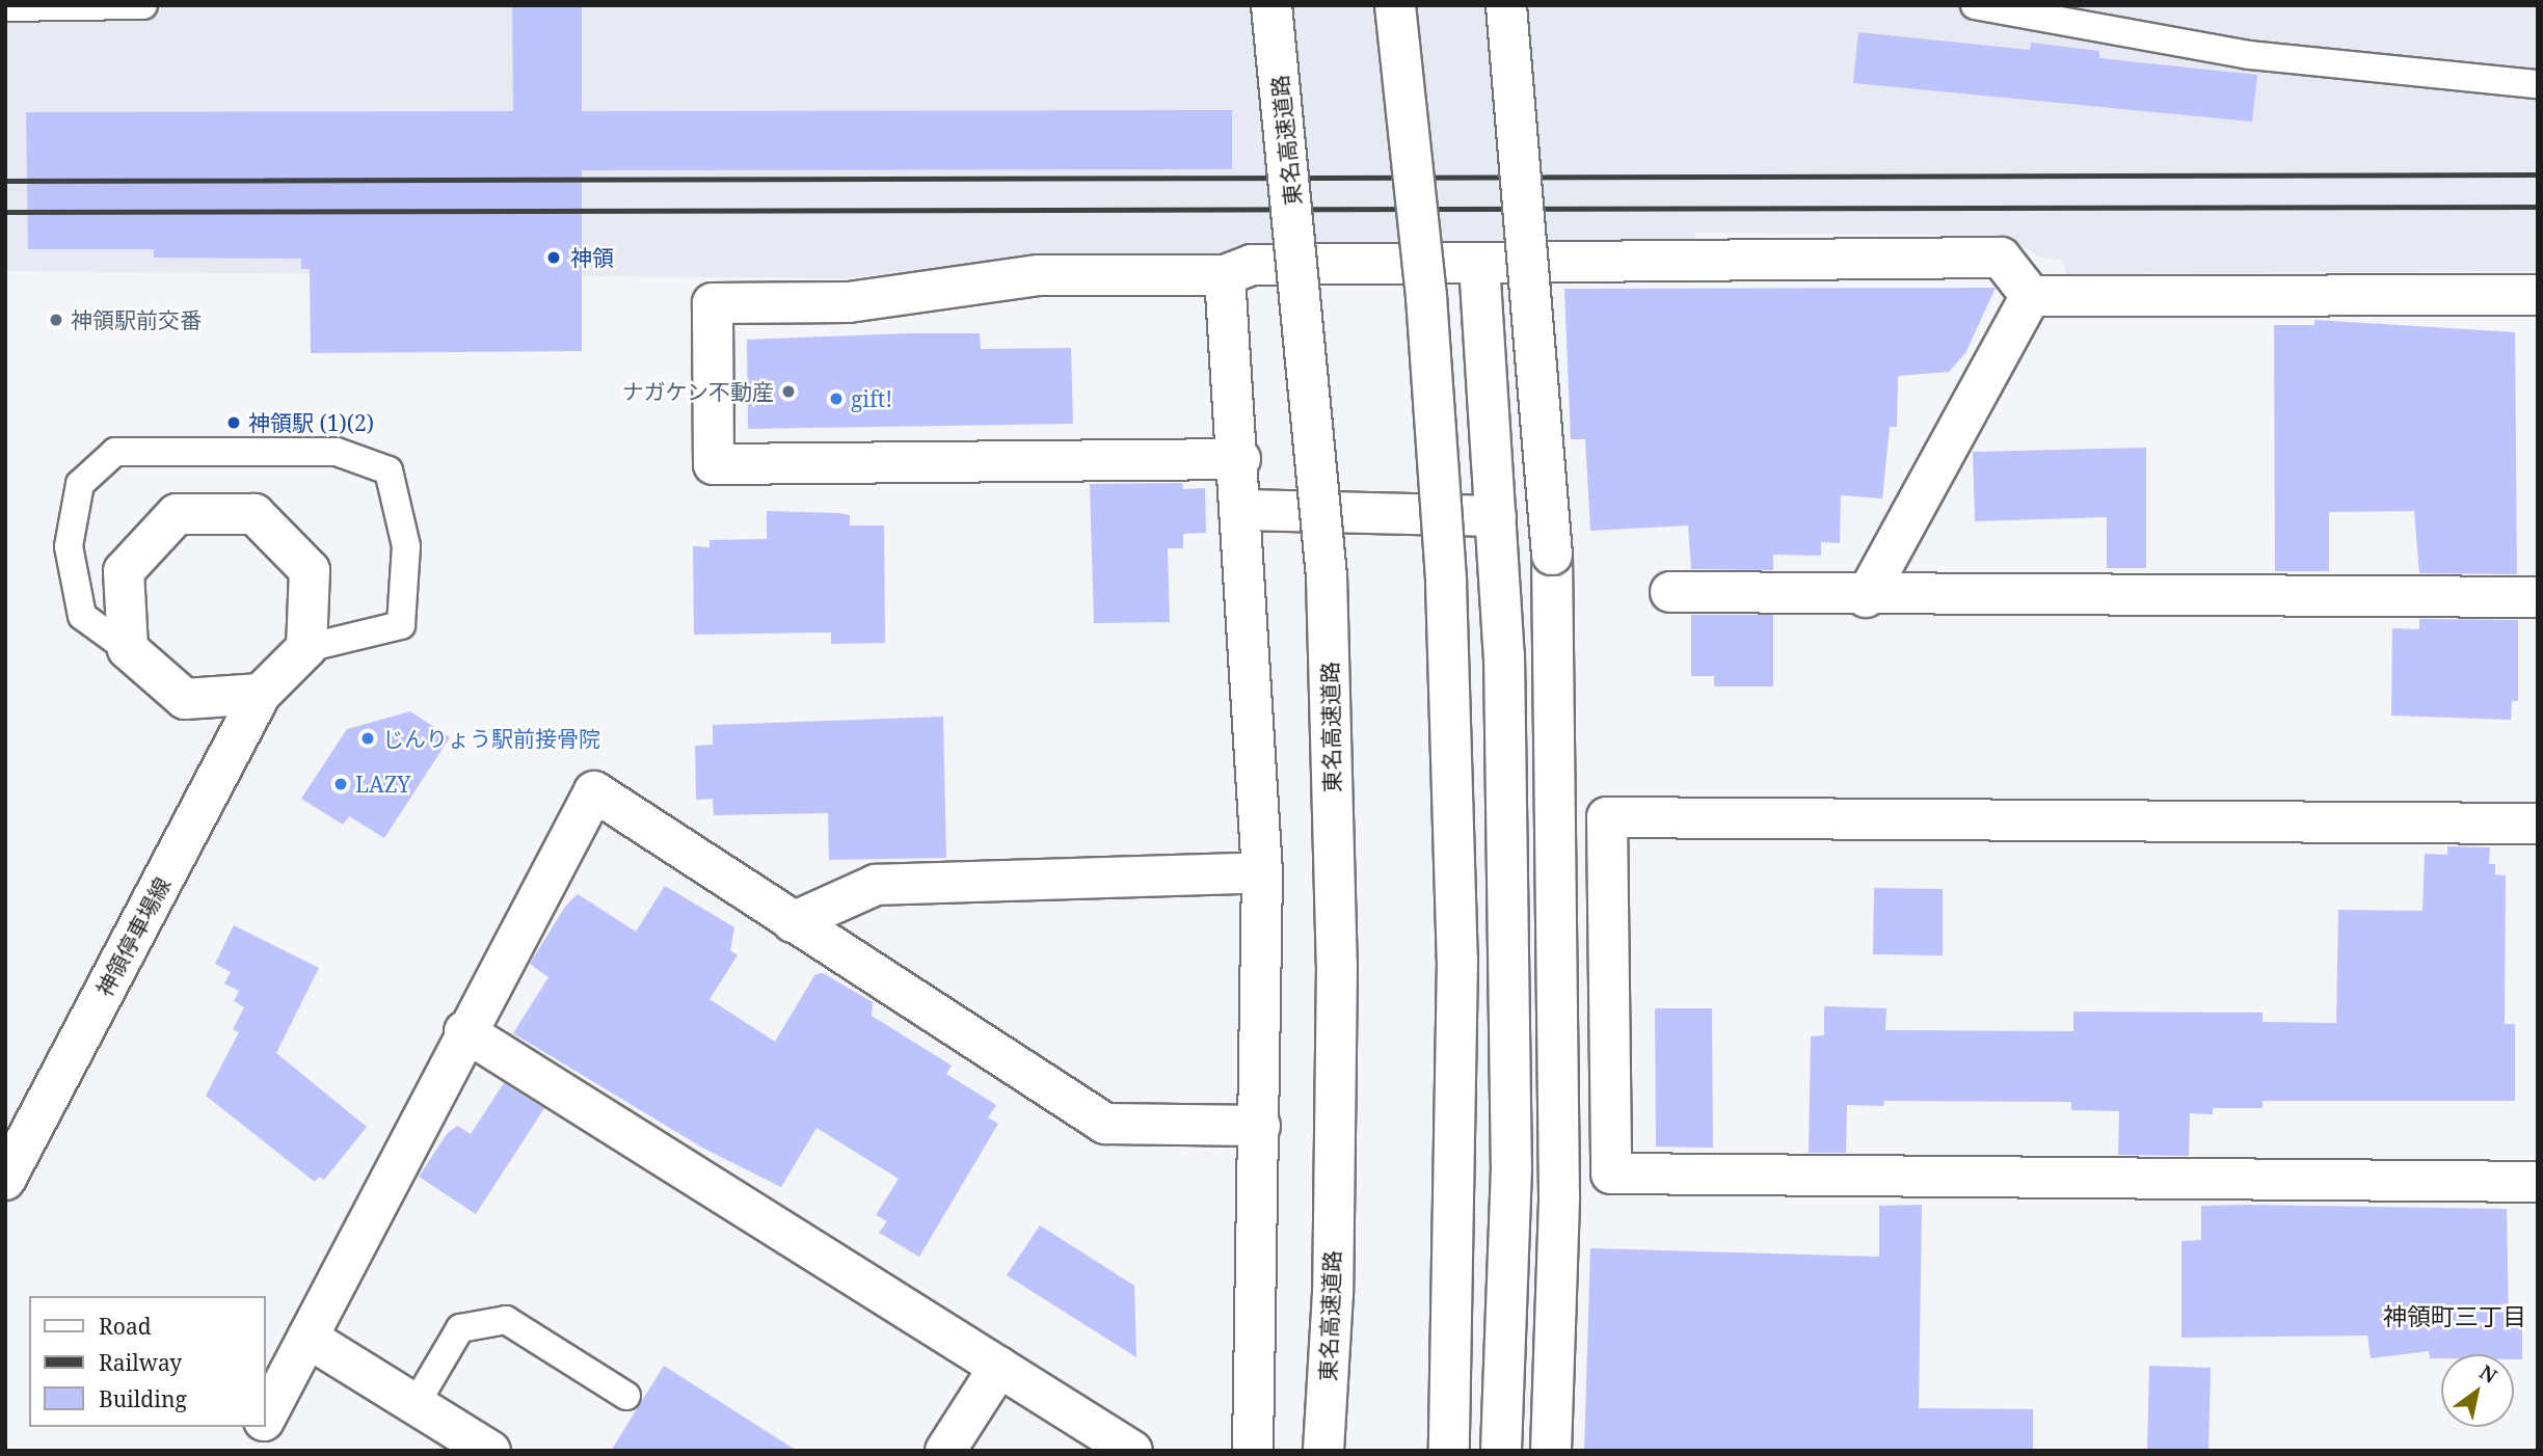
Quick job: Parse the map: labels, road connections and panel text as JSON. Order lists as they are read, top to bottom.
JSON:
{
  "streets": {
    "main road": ["東名高速道路", "神領停車場線"]
  },
  "districts": ["神領町三丁目"],
  "places": [
    "神領",
    "神領駅前交番",
    "ナガケン不動産",
    "gift!",
    "神領駅 (1)(2)",
    "じんりょう駅前接骨院",
    "LAZY"
  ],
  "legend": ["Road", "Railway", "Building"],
  "north": "top right"
}
